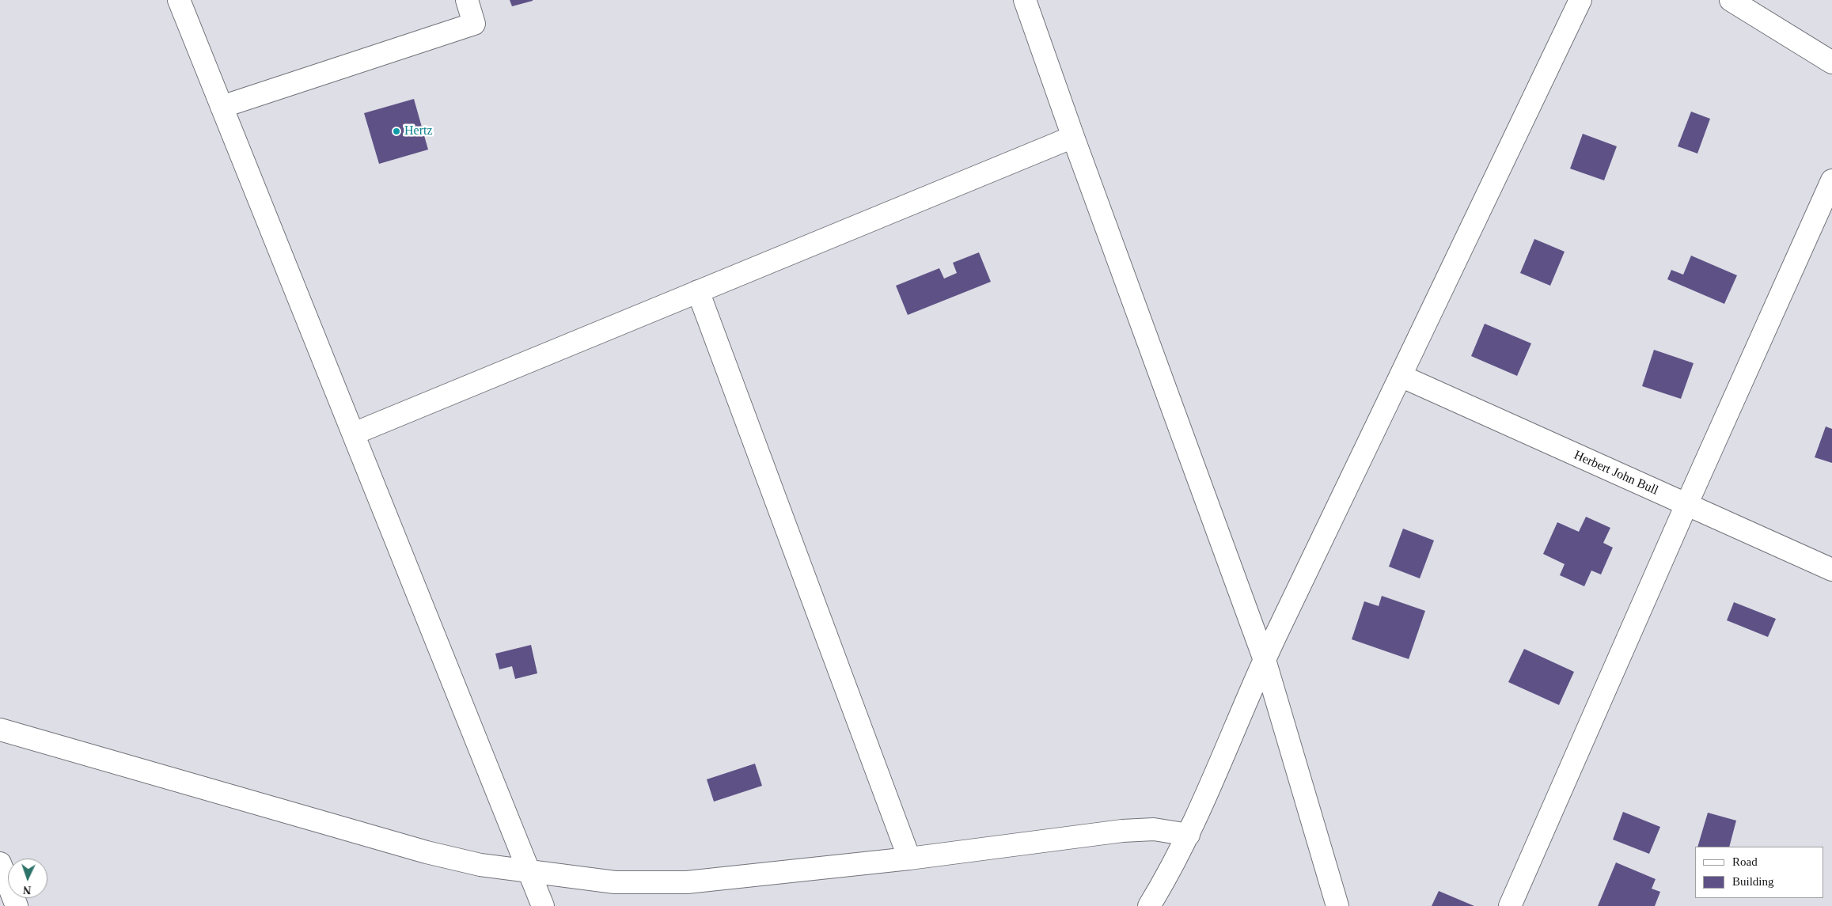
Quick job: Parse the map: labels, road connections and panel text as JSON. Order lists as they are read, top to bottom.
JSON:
{
  "streets": {
    "street": ["Herbert John Bull"]
  },
  "places": ["Hertz"],
  "legend": ["Road", "Building"],
  "north": "bottom"
}
